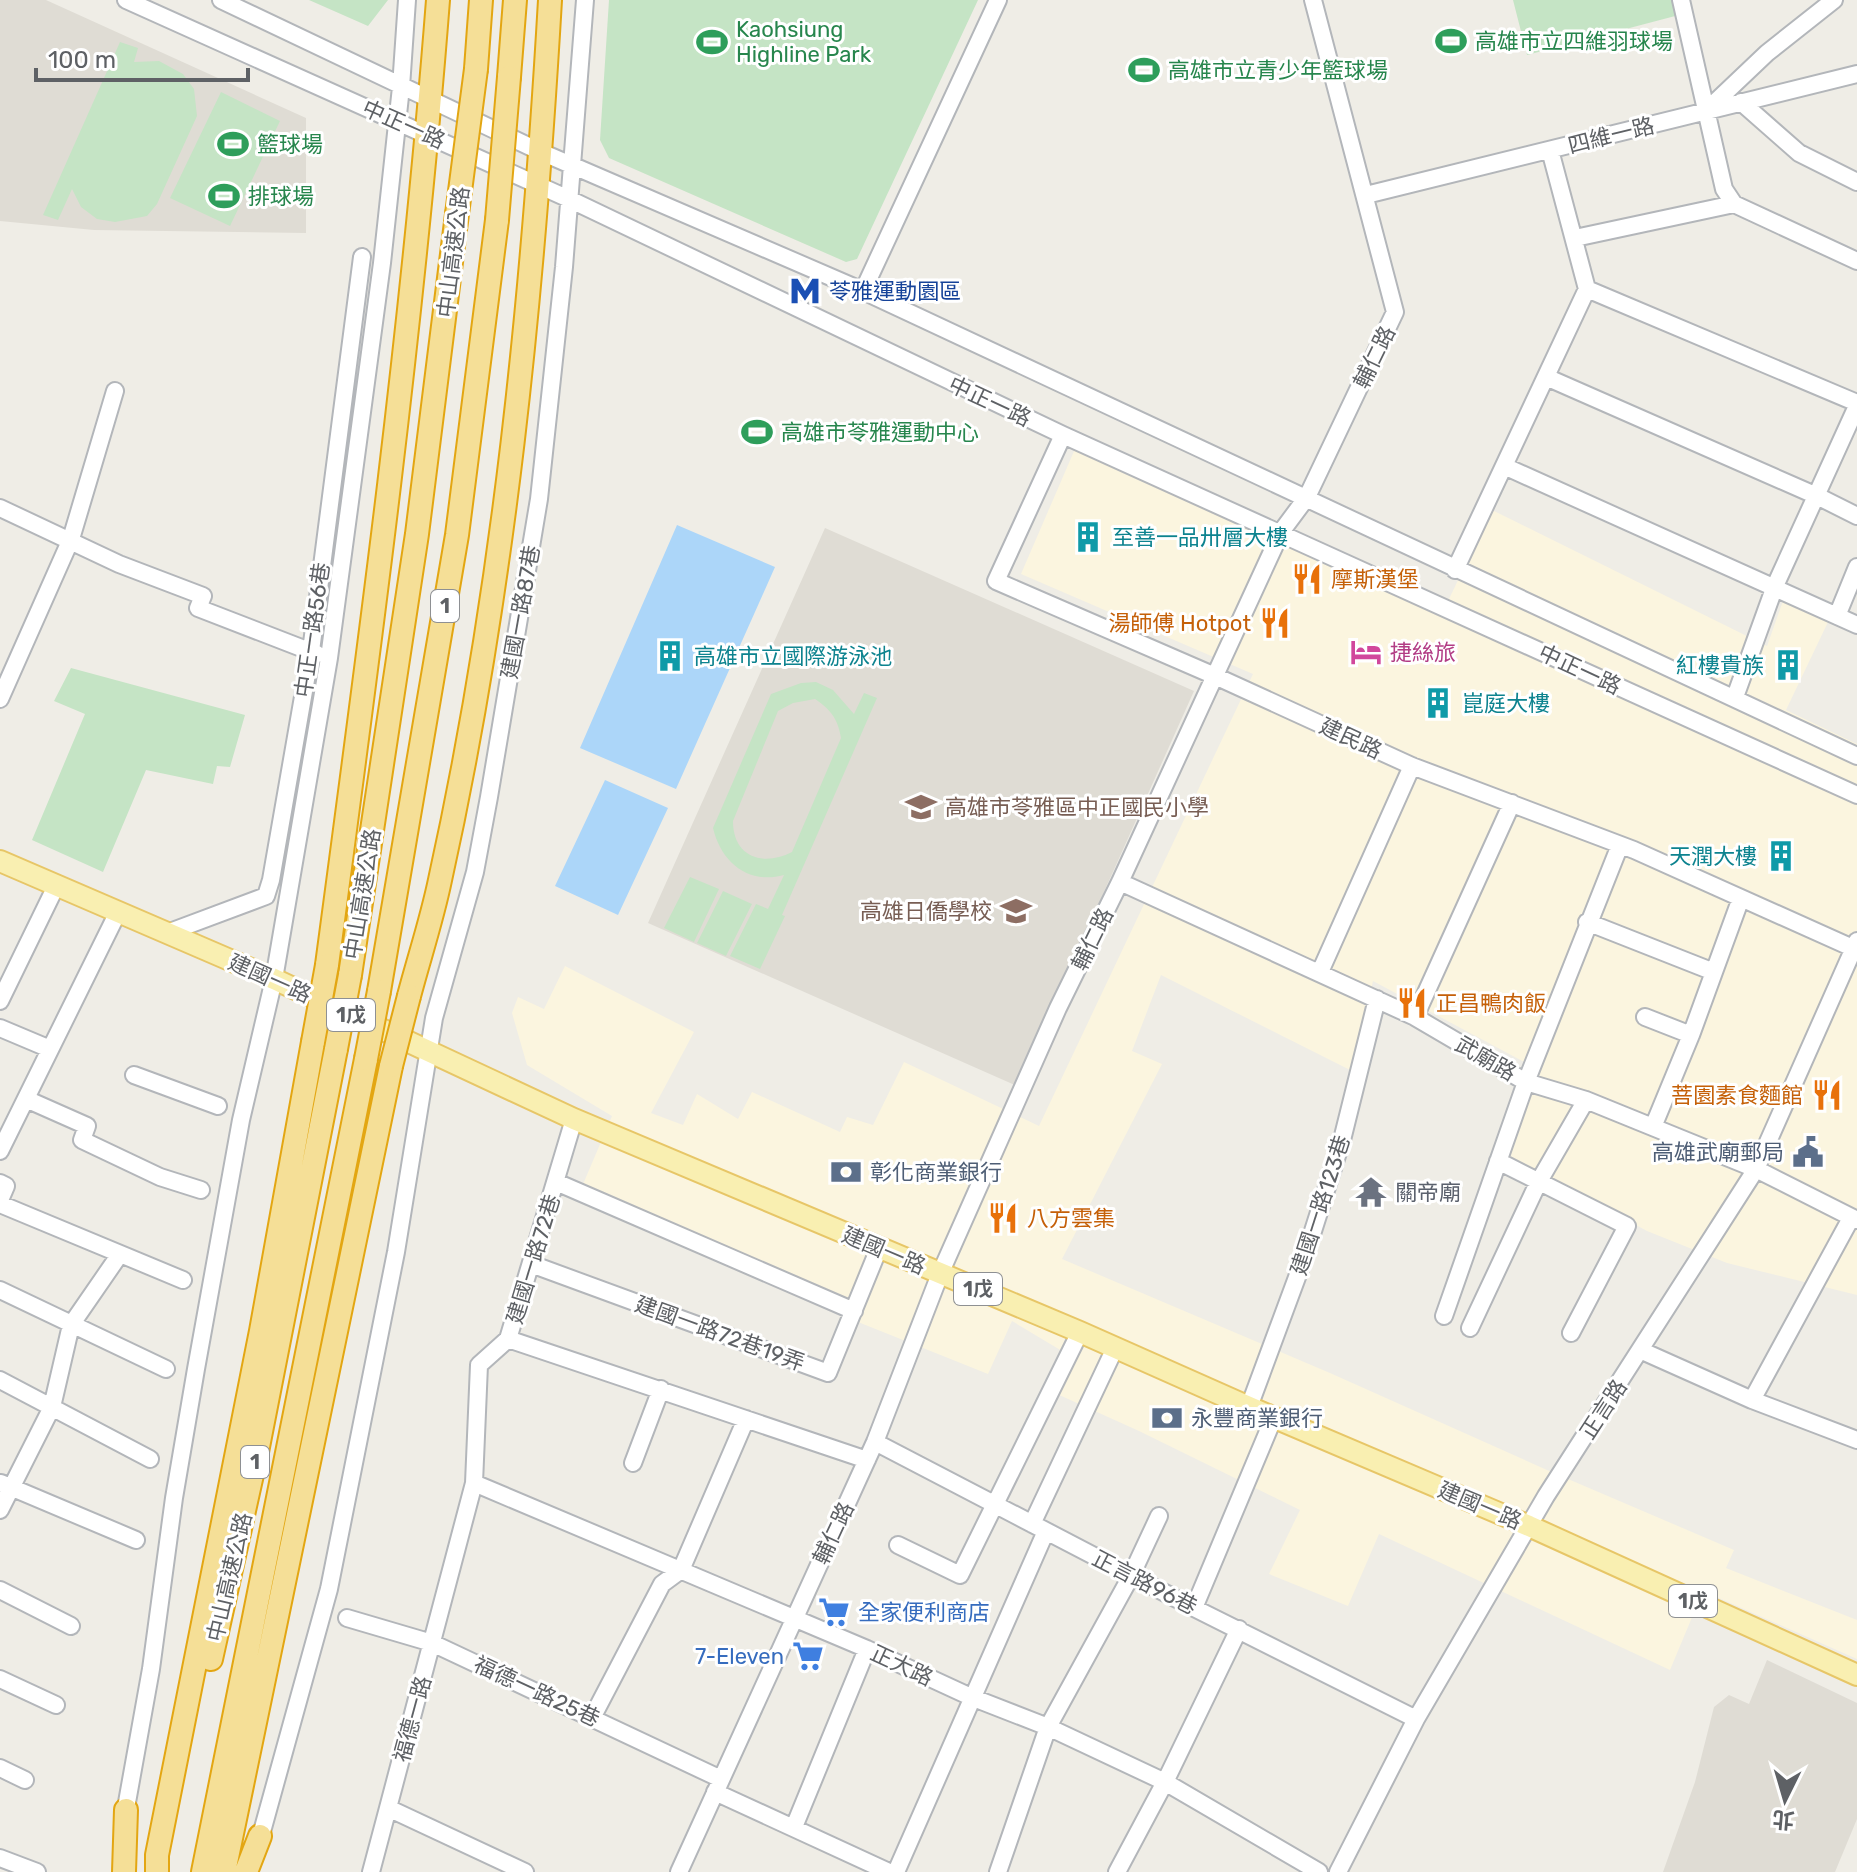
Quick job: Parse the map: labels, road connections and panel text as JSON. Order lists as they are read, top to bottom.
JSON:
{
  "streets": {
    "highway": ["中山高速公路", "1"],
    "main road": ["建國一路", "1戊"],
    "street": [
      "中正一路",
      "四維一路",
      "輔仁路",
      "建國一路87巷",
      "中正一路56巷",
      "建民路",
      "武廟路",
      "建國一路123巷",
      "建國一路72巷",
      "建國一路72巷19弄",
      "正言路",
      "正言路96巷",
      "正大路",
      "福德一路25巷",
      "福德一路"
    ]
  },
  "crossings": [
    ["中正一路", "輔仁路"],
    ["中正一路", "建國一路87巷"],
    ["中正一路", "建民路"],
    ["四維一路", "輔仁路"],
    ["輔仁路", "建民路"],
    ["輔仁路", "建國一路"],
    ["輔仁路", "武廟路"],
    ["輔仁路", "正言路96巷"],
    ["輔仁路", "正大路"],
    ["輔仁路", "福德一路25巷"],
    ["建國一路87巷", "建國一路"],
    ["中正一路56巷", "建國一路"],
    ["建民路", "正言路"],
    ["建國一路", "建國一路123巷"],
    ["建國一路", "建國一路72巷"],
    ["建國一路", "建國一路72巷19弄"],
    ["建國一路", "正言路"],
    ["武廟路", "建國一路123巷"],
    ["武廟路", "正言路"],
    ["建國一路72巷", "建國一路72巷19弄"],
    ["建國一路72巷", "正大路"],
    ["建國一路72巷", "福德一路"],
    ["正言路", "正言路96巷"],
    ["正大路", "福德一路"],
    ["福德一路25巷", "福德一路"]
  ],
  "places": {
    "sports": [
      "高雄市立四維羽球場",
      "Kaohsiung Highline Park",
      "高雄市立青少年籃球場",
      "籃球場",
      "排球場",
      "高雄市苓雅運動中心"
    ],
    "metro station": ["苓雅運動園區"],
    "building": [
      "至善一品卅層大樓",
      "高雄市立國際游泳池",
      "紅樓貴族",
      "崑庭大樓",
      "天潤大樓"
    ],
    "restaurant": [
      "摩斯漢堡",
      "湯師傅 Hotpot",
      "正昌鴨肉飯",
      "菩園素食麵館",
      "八方雲集"
    ],
    "hotel": ["捷絲旅"],
    "school or university": ["高雄市苓雅區中正國民小學", "高雄日僑學校"],
    "public building": ["高雄武廟郵局"],
    "bank": ["彰化商業銀行", "永豐商業銀行"],
    "temple": ["關帝廟"],
    "supermarket": ["全家便利商店", "7-Eleven"]
  },
  "scale_bar": "100 m",
  "north": "bottom"
}
